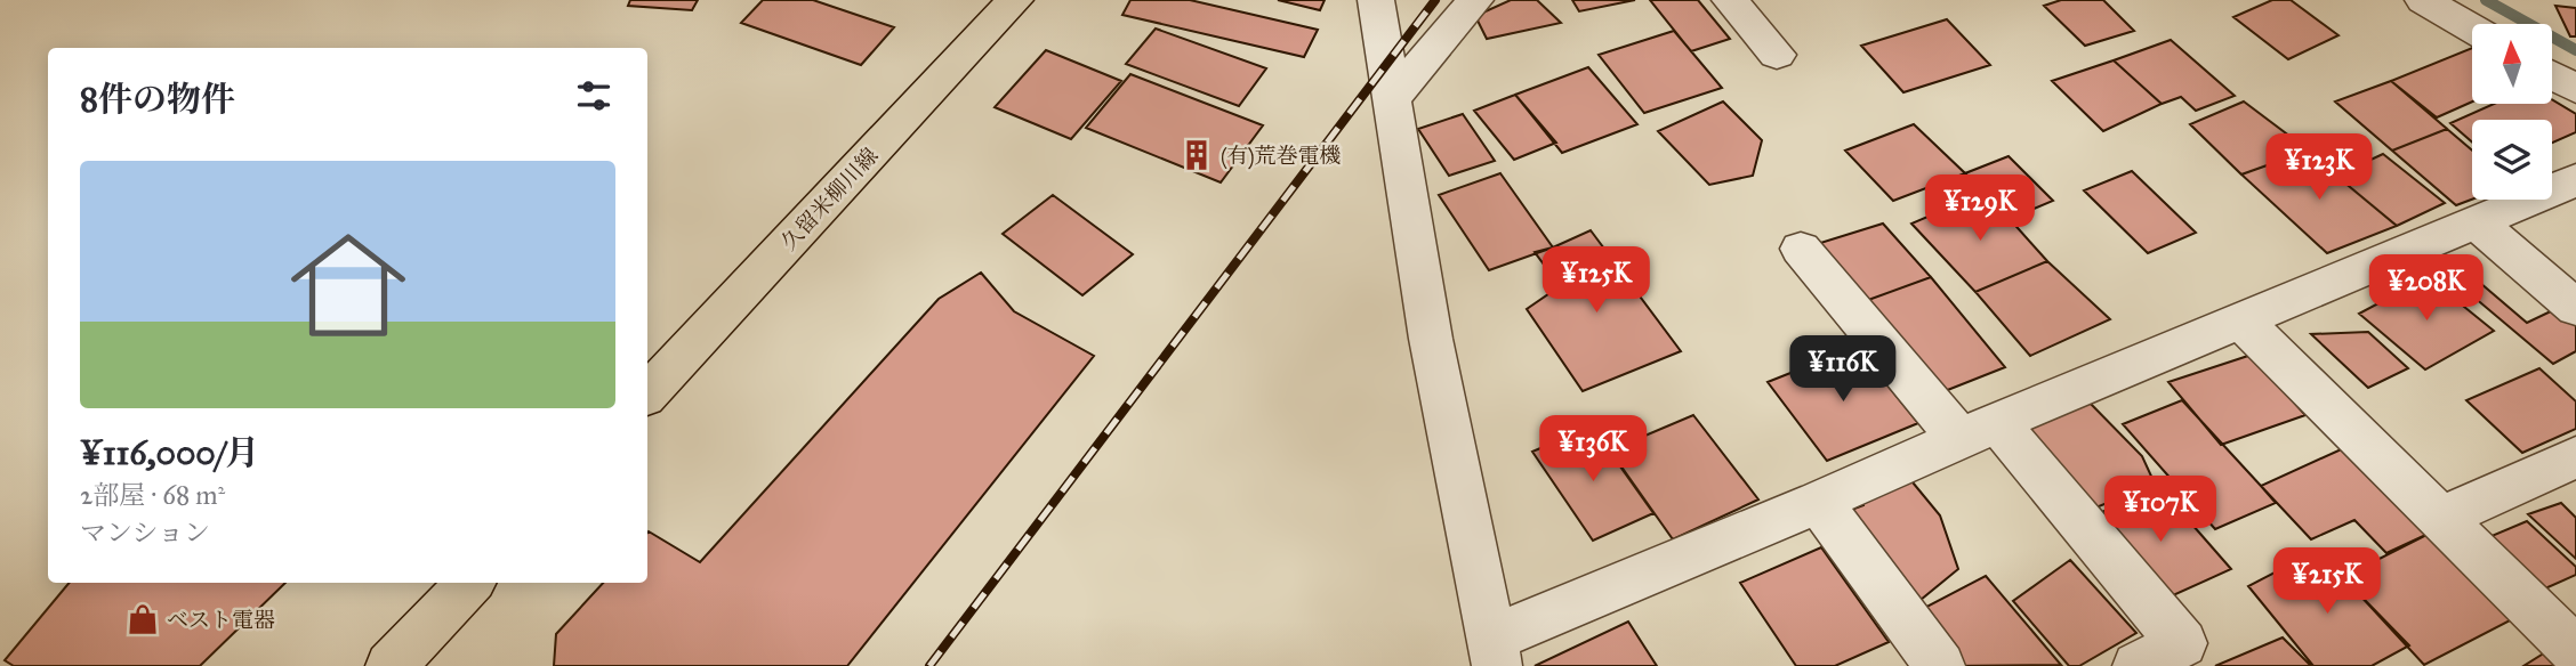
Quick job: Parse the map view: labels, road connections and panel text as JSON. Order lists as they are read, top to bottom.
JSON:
{
  "streets": {
    "main road": ["久留米柳川線"]
  },
  "places": {
    "building": ["(有)荒巻電機"],
    "shop": ["ベスト電器"]
  },
  "north": "top",
  "page": {
    "heading": "8件の物件",
    "price": [
      "¥123K",
      "¥129K",
      "¥125K",
      "¥208K",
      "¥116K",
      "¥136K",
      "¥107K",
      "¥215K"
    ],
    "list": [
      {
        "name": "¥116,000/月",
        "note": "2部屋 · 68 m² · マンション"
      }
    ]
  }
}
